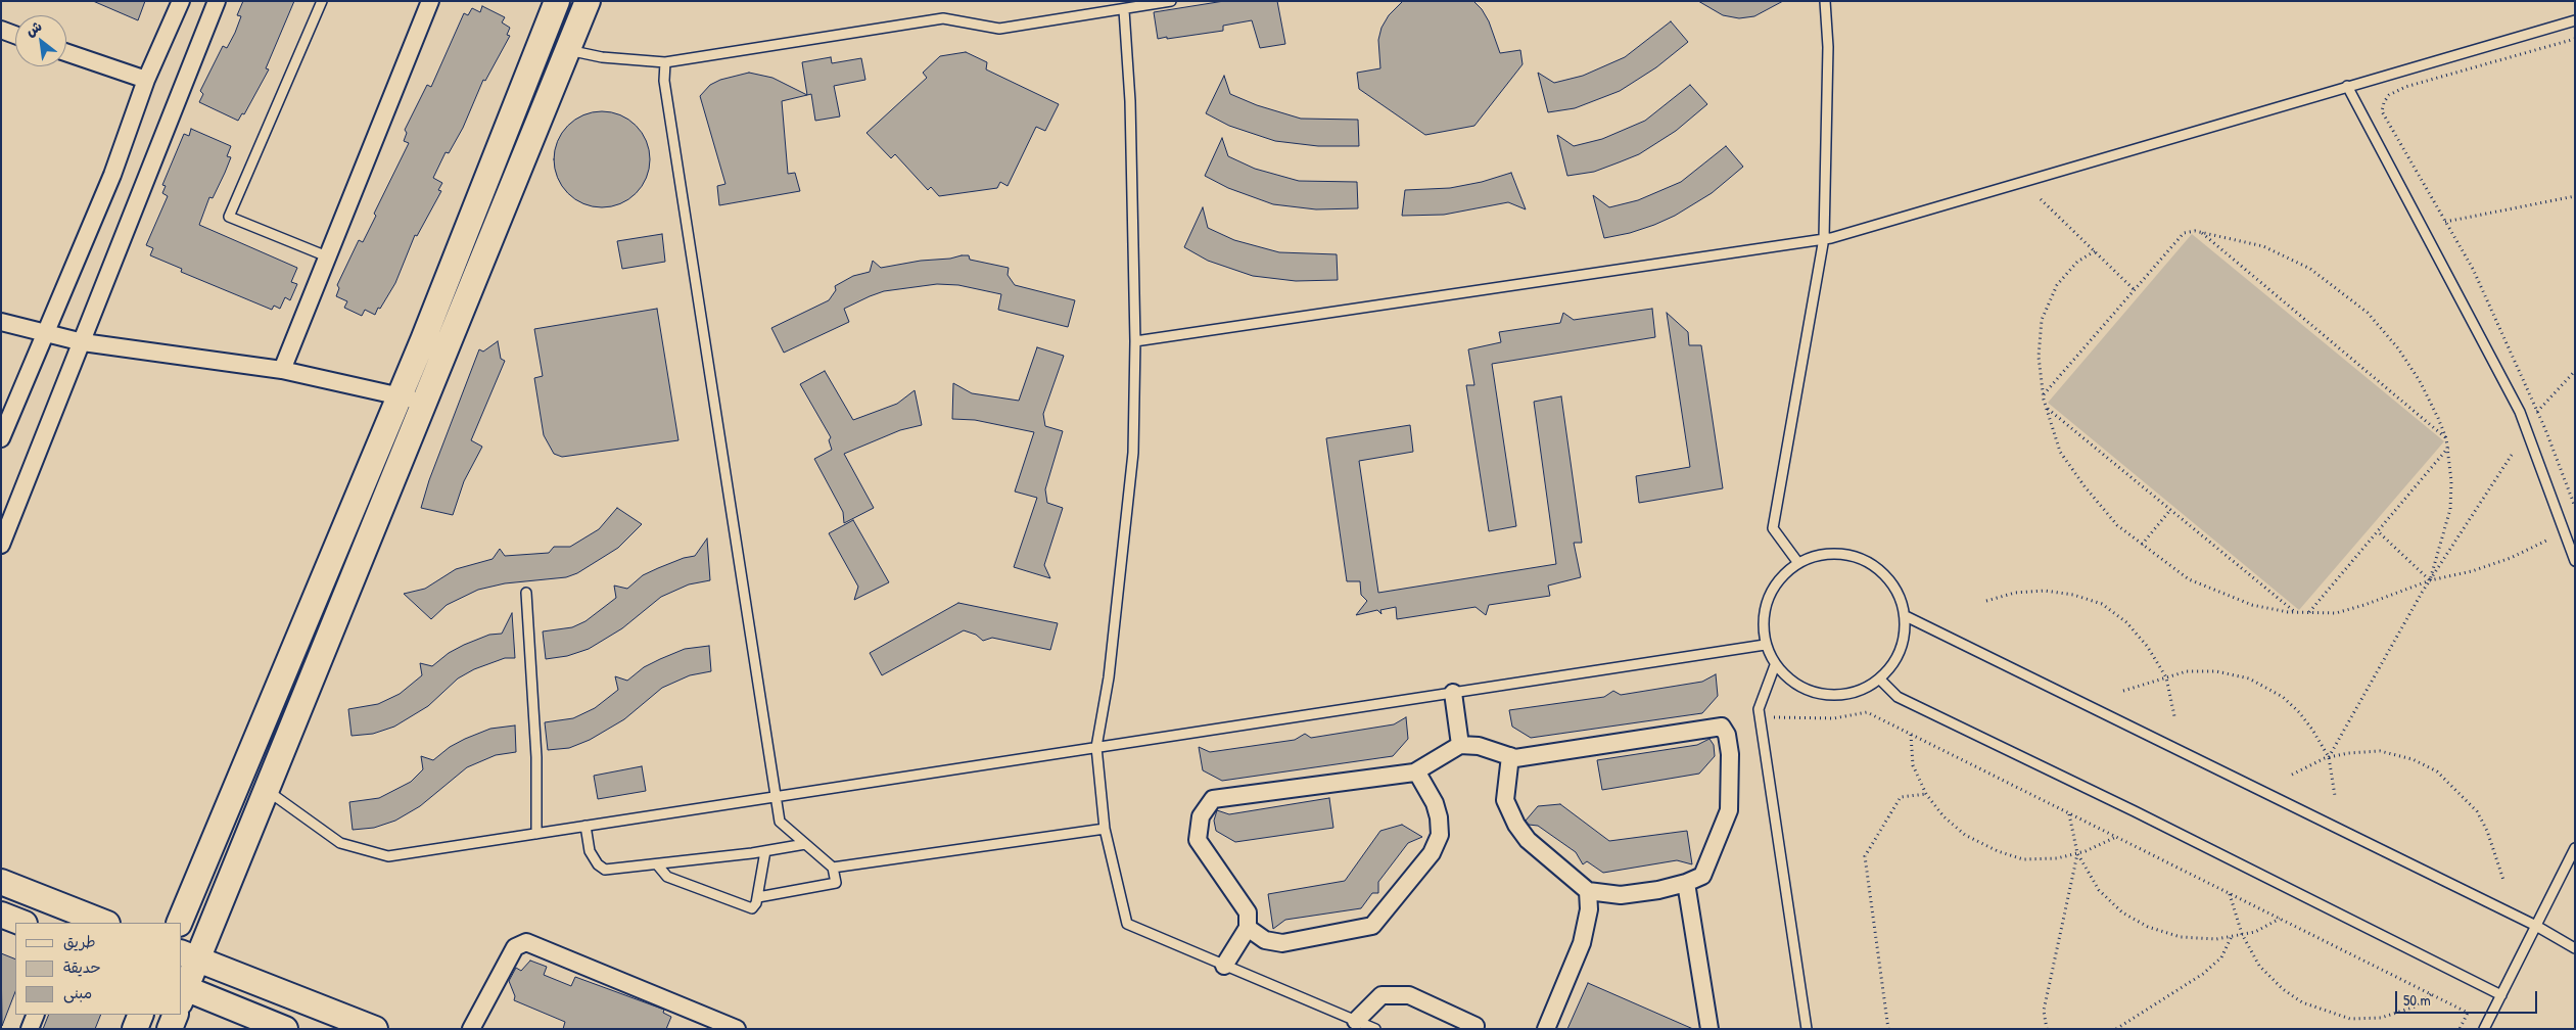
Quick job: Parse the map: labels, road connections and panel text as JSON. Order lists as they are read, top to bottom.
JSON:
{
  "legend": ["طريق", "حديقة", "مبنى"],
  "scale_bar": "50 m",
  "north": "top left"
}
